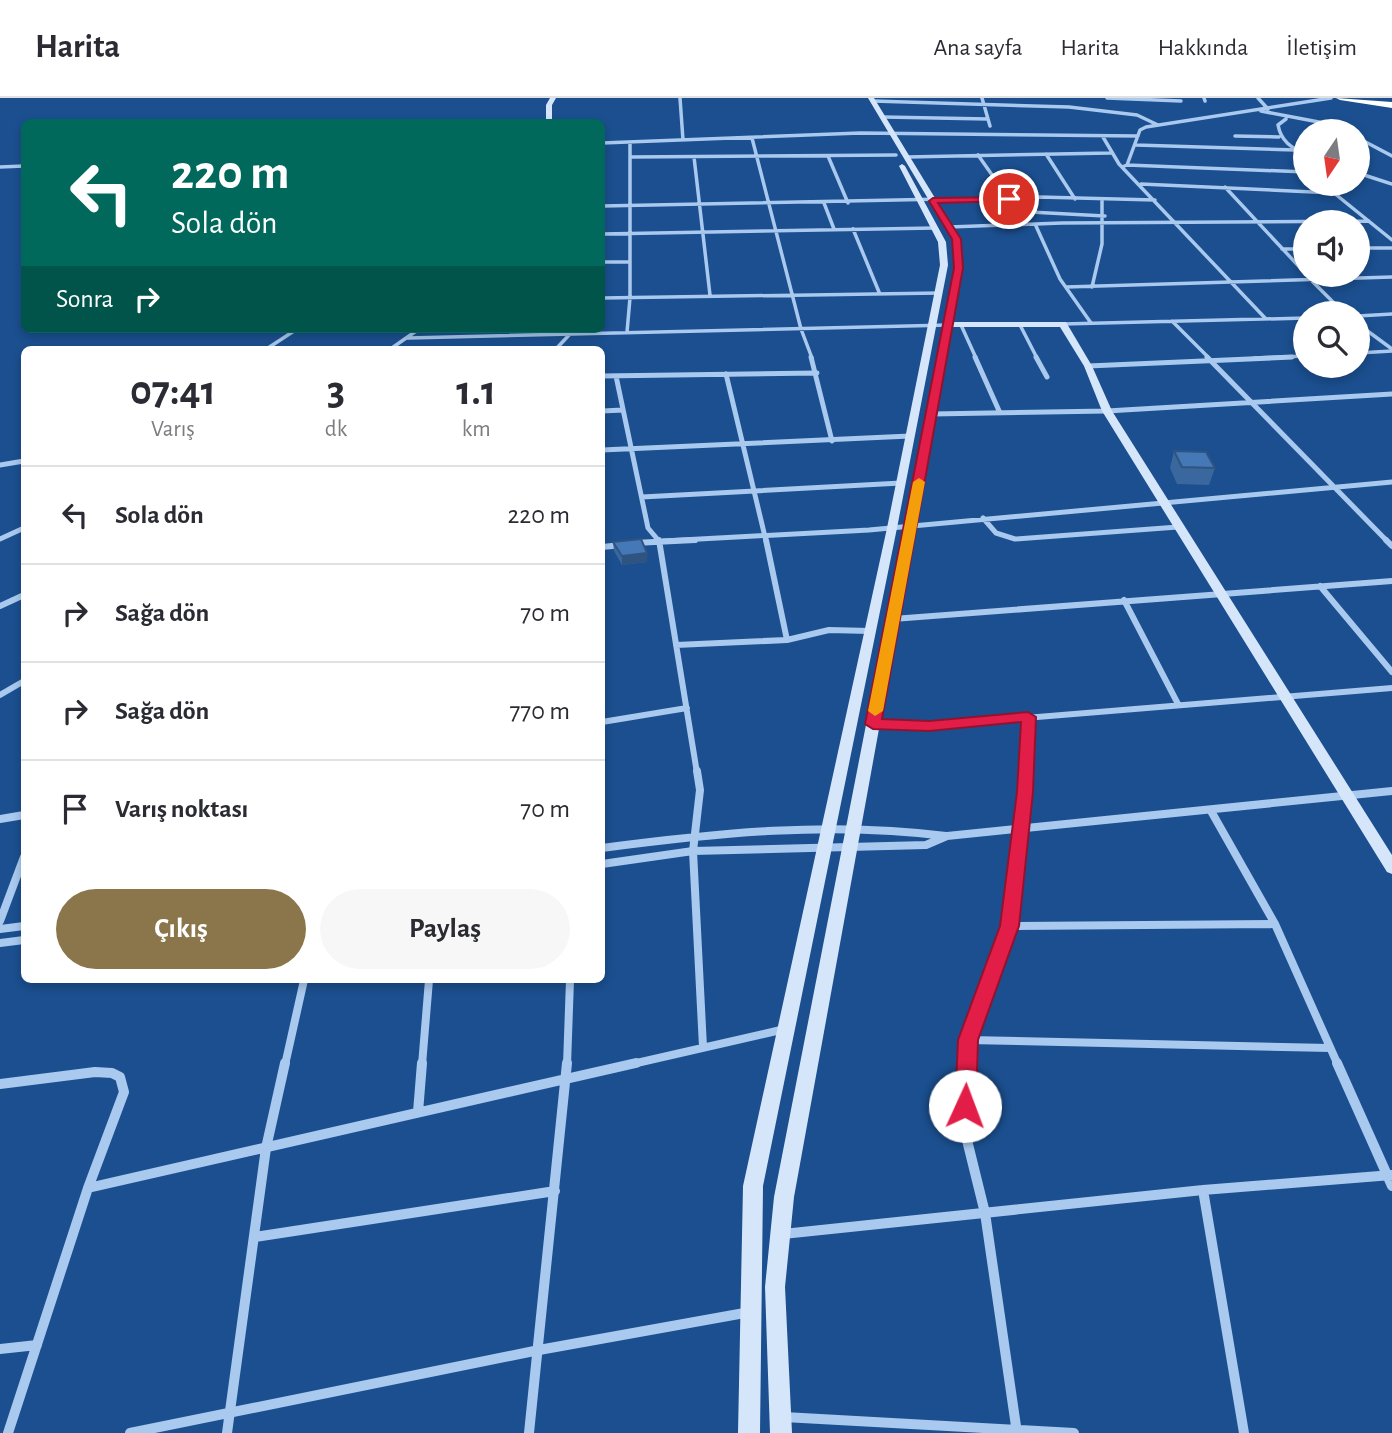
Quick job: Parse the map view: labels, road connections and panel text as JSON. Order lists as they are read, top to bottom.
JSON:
{
  "north": "bottom",
  "page": {
    "header": "Harita",
    "nav": [
      "Ana sayfa",
      "Harita",
      "Hakkında",
      "İletişim"
    ],
    "turn": ["220 m", "Sola dön"],
    "then": "Sonra",
    "eta": [
      "07:41",
      "Varış",
      "3",
      "dk",
      "1.1",
      "km"
    ],
    "list": [
      {
        "name": "Sola dön",
        "value": "220 m"
      },
      {
        "name": "Sağa dön",
        "value": "70 m"
      },
      {
        "name": "Sağa dön",
        "value": "770 m"
      },
      {
        "name": "Varış noktası",
        "value": "70 m"
      }
    ],
    "buttons": ["Çıkış", "Paylaş"]
  }
}
